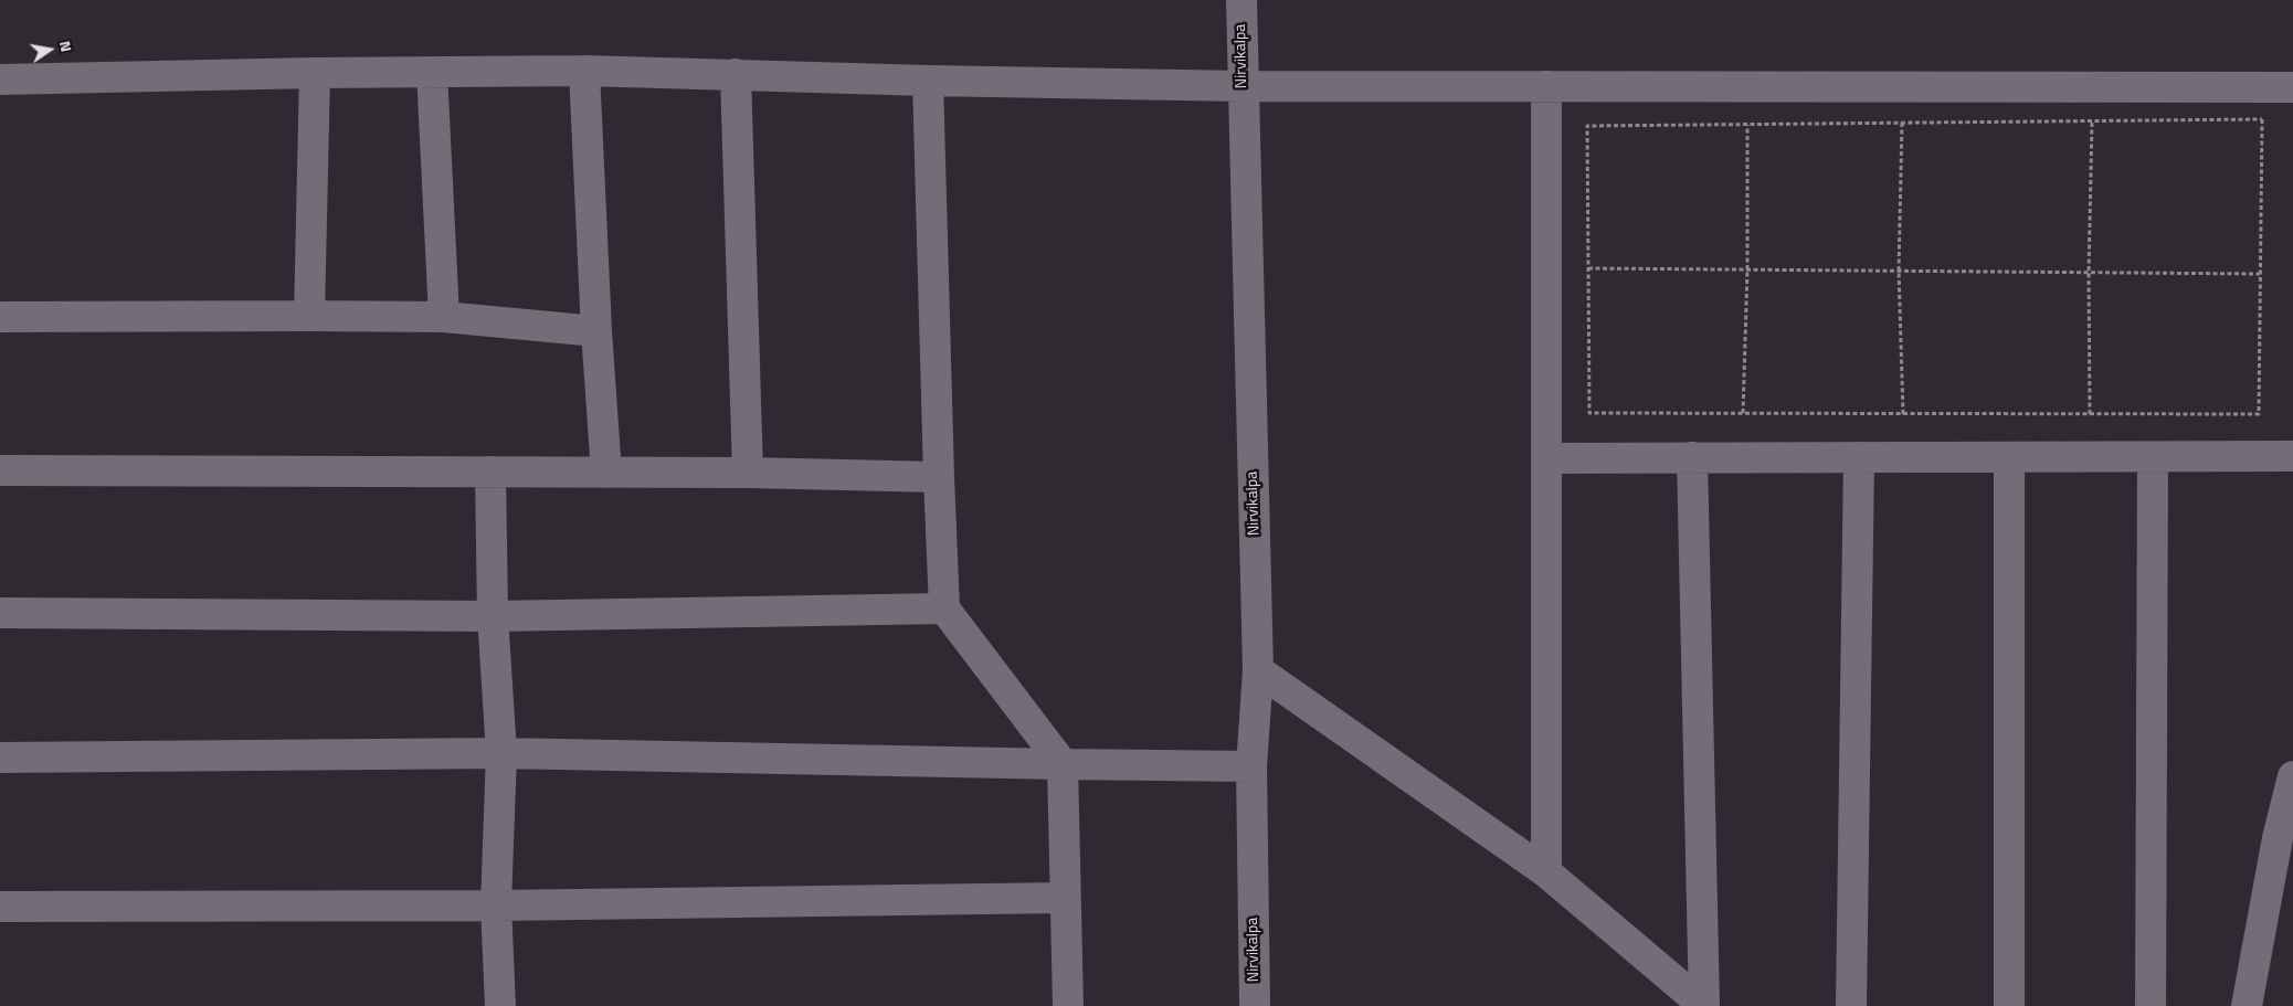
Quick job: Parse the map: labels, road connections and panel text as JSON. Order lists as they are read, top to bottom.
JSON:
{
  "streets": {
    "street": ["Nirvikalpa"]
  },
  "north": "right"
}
